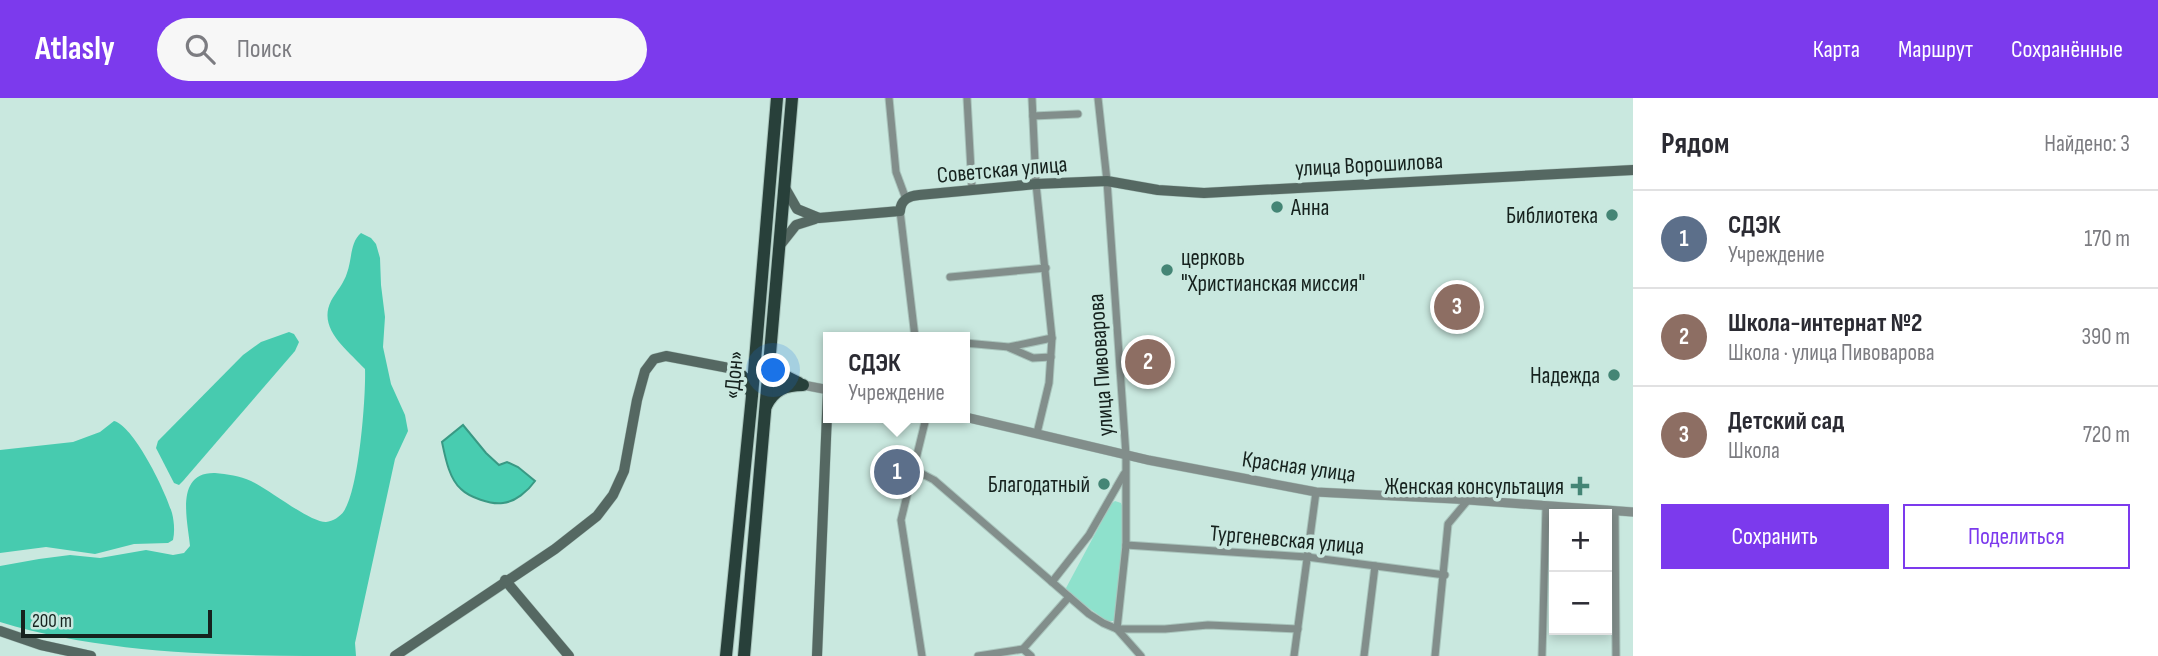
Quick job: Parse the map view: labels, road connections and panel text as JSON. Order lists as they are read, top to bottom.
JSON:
{
  "streets": {
    "highway": ["«Дон»"],
    "main road": ["улица Ворошилова", "Советская улица"],
    "street": ["улица Пивоварова", "Красная улица", "Тургеневская улица"]
  },
  "crossings": [
    ["улица Ворошилова", "Советская улица"],
    ["улица Ворошилова", "улица Пивоварова"],
    ["Советская улица", "улица Пивоварова"],
    ["улица Пивоварова", "Красная улица"],
    ["улица Пивоварова", "Тургеневская улица"]
  ],
  "places": {
    "other": [
      "Анна",
      "Библиотека",
      "церковь \"Христианская миссия\"",
      "Надежда",
      "Благодатный"
    ],
    "health": ["Женская консультация"]
  },
  "scale_bar": "200 m",
  "page": {
    "header": "Atlasly",
    "search": "Поиск",
    "nav": ["Карта", "Маршрут", "Сохранённые"],
    "heading": ["Рядом", "Найдено: 3"],
    "list": [
      {
        "mark": "1",
        "name": "СДЭК",
        "note": "Учреждение",
        "value": "170 m"
      },
      {
        "mark": "2",
        "name": "Школа-интернат №2",
        "note": "Школа · улица Пивоварова",
        "value": "390 m"
      },
      {
        "mark": "3",
        "name": "Детский сад",
        "note": "Школа",
        "value": "720 m"
      }
    ],
    "pins": ["3", "2", "1"],
    "popup": ["СДЭК", "Учреждение"],
    "buttons": ["Сохранить", "Поделиться"],
    "map_buttons": ["+", "−"],
    "scale": "200 m"
  }
}
